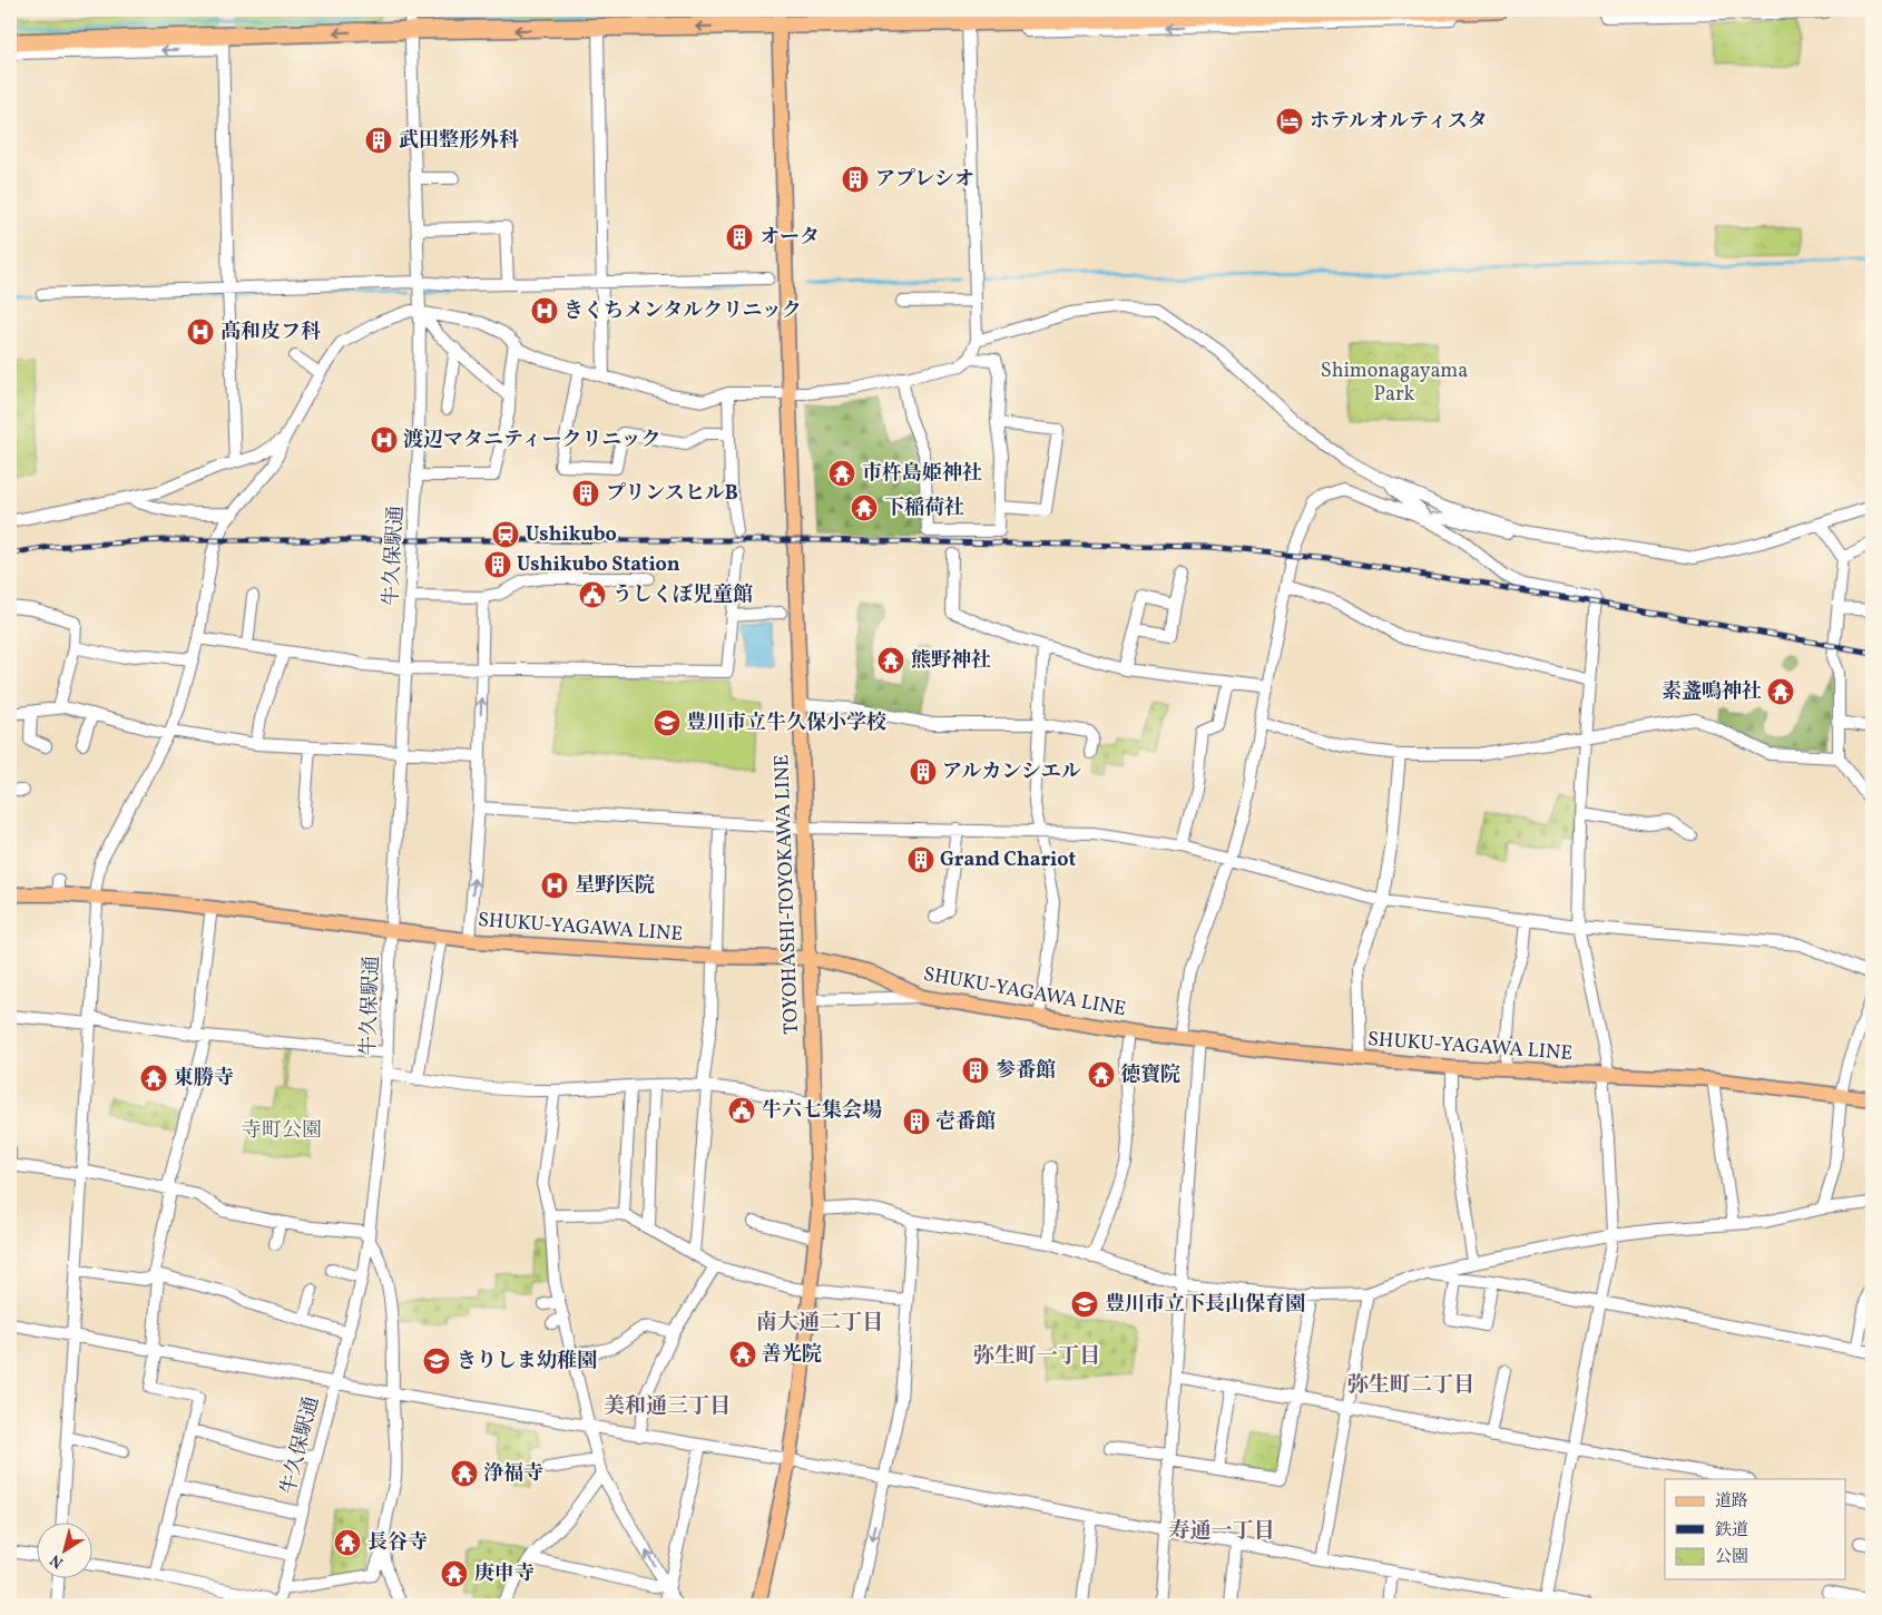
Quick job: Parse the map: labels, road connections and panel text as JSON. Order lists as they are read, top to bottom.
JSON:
{
  "streets": {
    "main road": ["TOYOHASHI-TOYOKAWA LINE", "SHUKU-YAGAWA LINE"],
    "street": ["牛久保駅通"]
  },
  "crossings": [
    ["牛久保駅通", "SHUKU-YAGAWA LINE"],
    ["TOYOHASHI-TOYOKAWA LINE", "SHUKU-YAGAWA LINE"]
  ],
  "districts": [
    "南大通二丁目",
    "弥生町一丁目",
    "弥生町二丁目",
    "美和通三丁目",
    "寿通一丁目"
  ],
  "parks": ["Shimonagayama Park", "寺町公園"],
  "places": {
    "hotel": ["ホテルオルティスタ"],
    "building": [
      "武田整形外科",
      "アプレシオ",
      "オータ",
      "プリンスヒルB",
      "Ushikubo Station",
      "アルカンシエル",
      "Grand Chariot",
      "参番館",
      "壱番館"
    ],
    "hospital": [
      "きくちメンタルクリニック",
      "髙和皮フ科",
      "渡辺マタニティークリニック",
      "星野医院"
    ],
    "temple": [
      "市杵島姫神社",
      "下稲荷社",
      "熊野神社",
      "素盞鳴神社",
      "徳寶院",
      "東勝寺",
      "善光院",
      "浄福寺",
      "長谷寺",
      "庚申寺"
    ],
    "station": ["Ushikubo"],
    "public building": ["うしくぼ児童館", "牛六七集会場"],
    "school or university": ["豊川市立牛久保小学校", "豊川市立下長山保育園", "きりしま幼稚園"]
  },
  "legend": ["道路", "鉄道", "公園"],
  "north": "bottom left"
}
